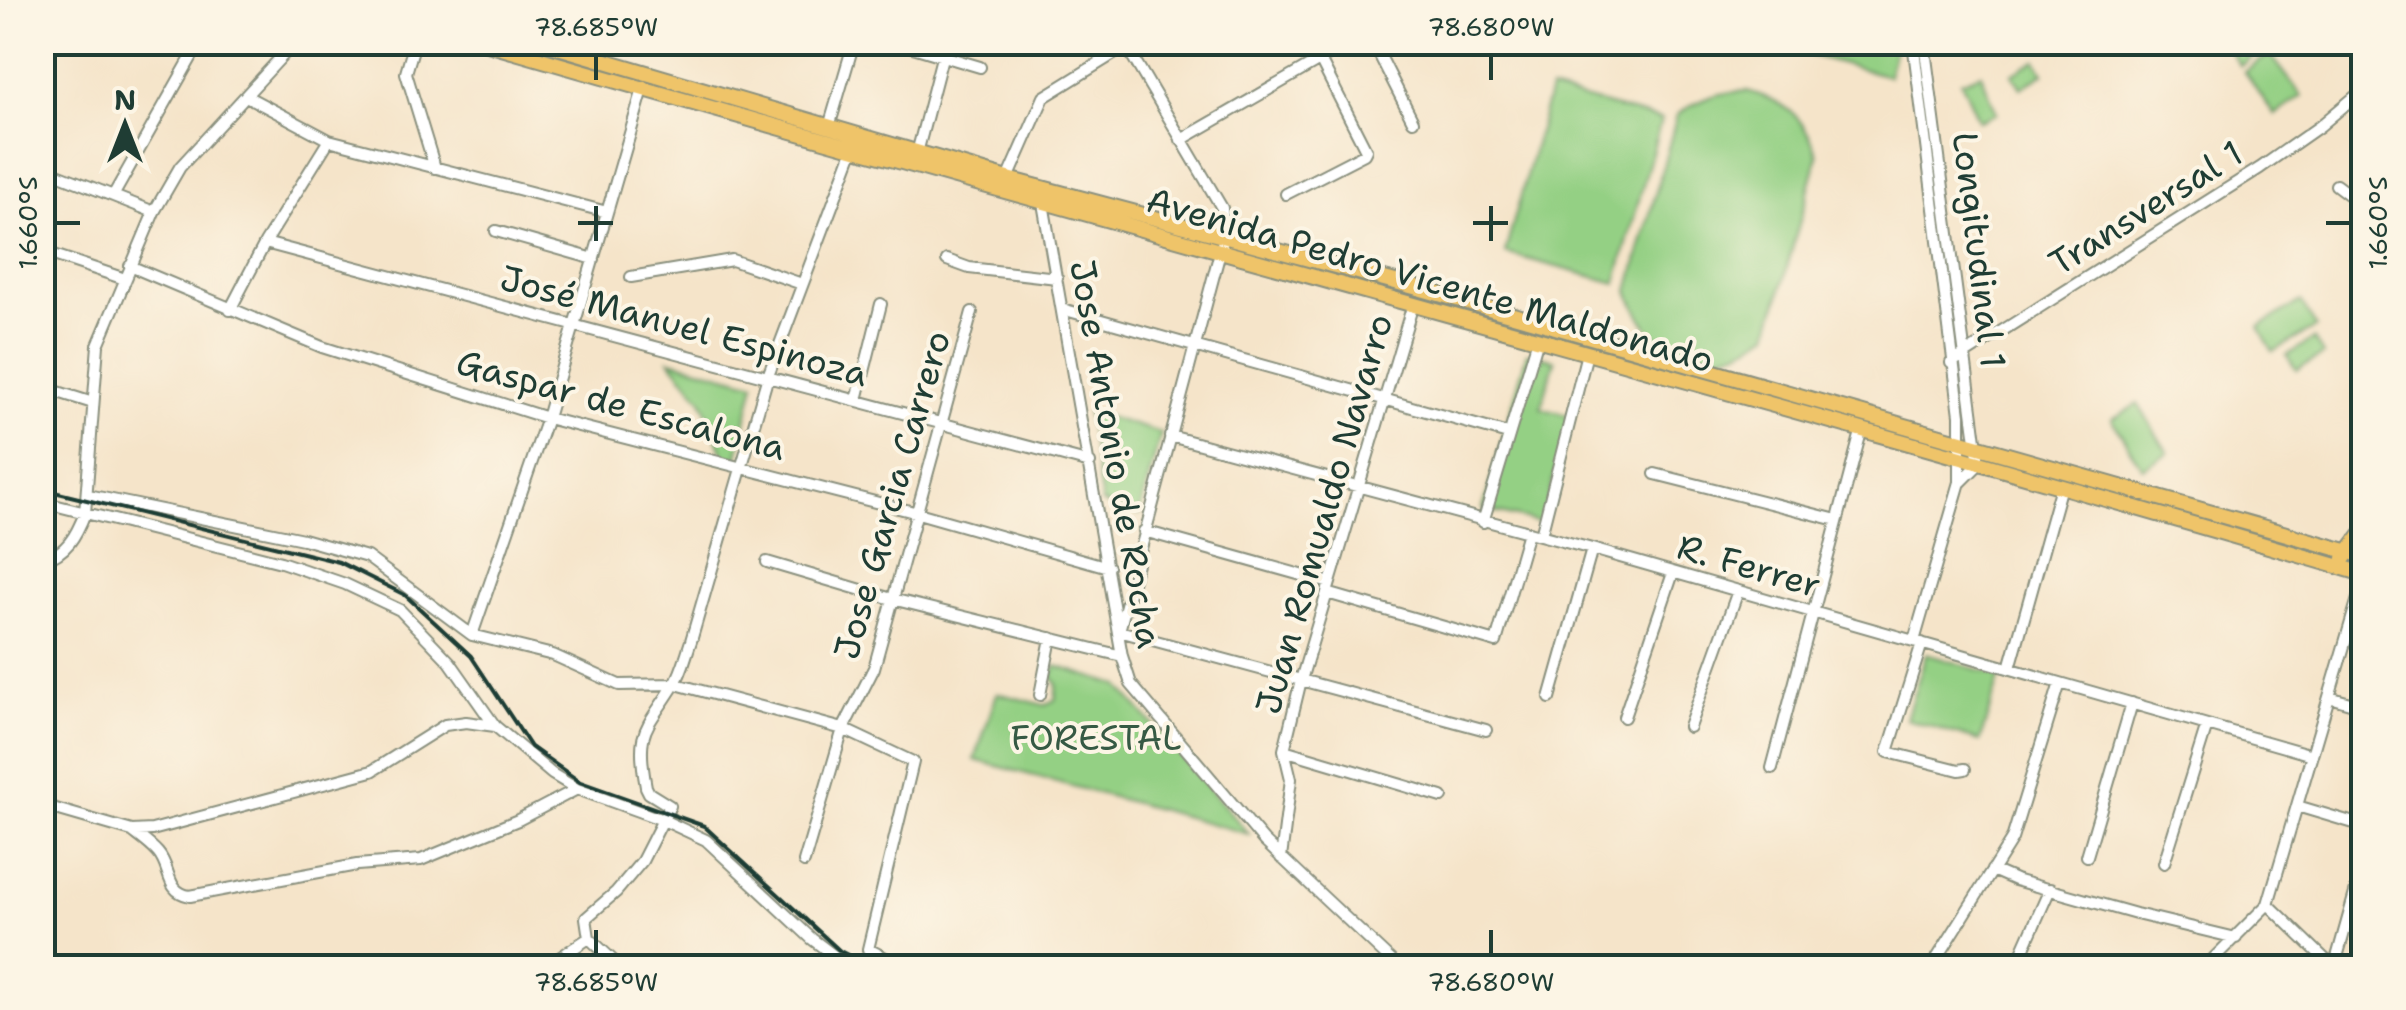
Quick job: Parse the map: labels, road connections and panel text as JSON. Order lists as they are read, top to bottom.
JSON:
{
  "streets": {
    "main road": ["Avenida Pedro Vicente Maldonado"],
    "street": [
      "Transversal 1",
      "Longitudinal 1",
      "José Manuel Espinoza",
      "Gaspar de Escalona",
      "Jose Antonio de Rocha",
      "Jose Garcia Carrero",
      "Juan Romualdo Navarro",
      "R. Ferrer"
    ]
  },
  "crossings": [
    ["Transversal 1", "Longitudinal 1"],
    ["Longitudinal 1", "Avenida Pedro Vicente Maldonado"],
    ["Longitudinal 1", "R. Ferrer"],
    ["Avenida Pedro Vicente Maldonado", "Jose Antonio de Rocha"],
    ["Avenida Pedro Vicente Maldonado", "Juan Romualdo Navarro"],
    ["José Manuel Espinoza", "Jose Antonio de Rocha"],
    ["José Manuel Espinoza", "Jose Garcia Carrero"],
    ["Gaspar de Escalona", "Jose Antonio de Rocha"],
    ["Gaspar de Escalona", "Jose Garcia Carrero"],
    ["Jose Antonio de Rocha", "Juan Romualdo Navarro"],
    ["Juan Romualdo Navarro", "R. Ferrer"]
  ],
  "parks": ["FORESTAL"],
  "north": "top",
  "coordinates": ["78.685°W", "78.680°W", "1.660°S"]
}
